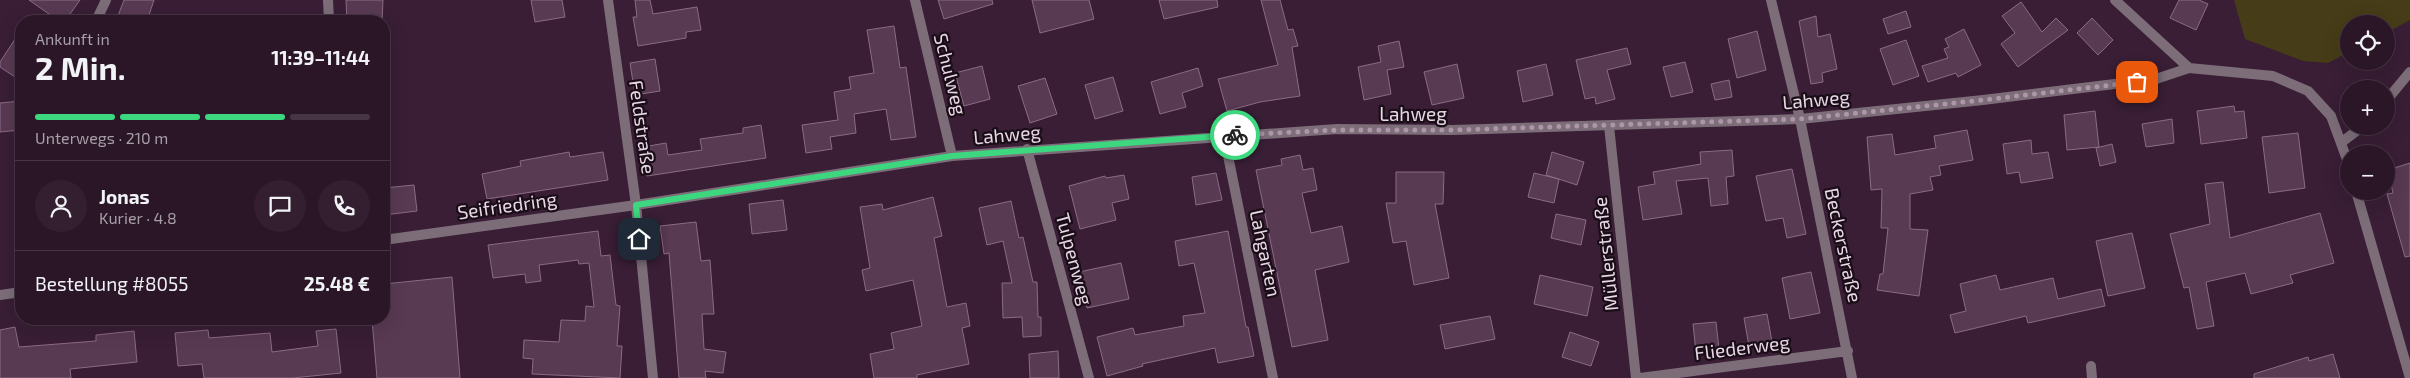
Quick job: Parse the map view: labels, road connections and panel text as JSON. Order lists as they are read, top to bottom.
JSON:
{
  "streets": {
    "street": [
      "Schulweg",
      "Lahweg",
      "Feldstraße",
      "Seifriedring",
      "Beckerstraße",
      "Lahgarten",
      "Müllerstraße",
      "Tulpenweg",
      "Fliederweg"
    ]
  },
  "crossings": [
    ["Schulweg", "Lahweg"],
    ["Lahweg", "Feldstraße"],
    ["Lahweg", "Seifriedring"],
    ["Lahweg", "Beckerstraße"],
    ["Lahweg", "Lahgarten"],
    ["Lahweg", "Müllerstraße"],
    ["Lahweg", "Tulpenweg"],
    ["Feldstraße", "Seifriedring"],
    ["Beckerstraße", "Fliederweg"],
    ["Müllerstraße", "Fliederweg"]
  ],
  "page": {
    "map_buttons": ["+", "−"],
    "heading": ["2 Min.", "Ankunft in", "11:39–11:44"],
    "panel": [
      "Jonas",
      "Kurier · 4.8",
      "Bestellung #8055",
      "25.48 €"
    ],
    "bar": "Unterwegs · 210 m"
  }
}
